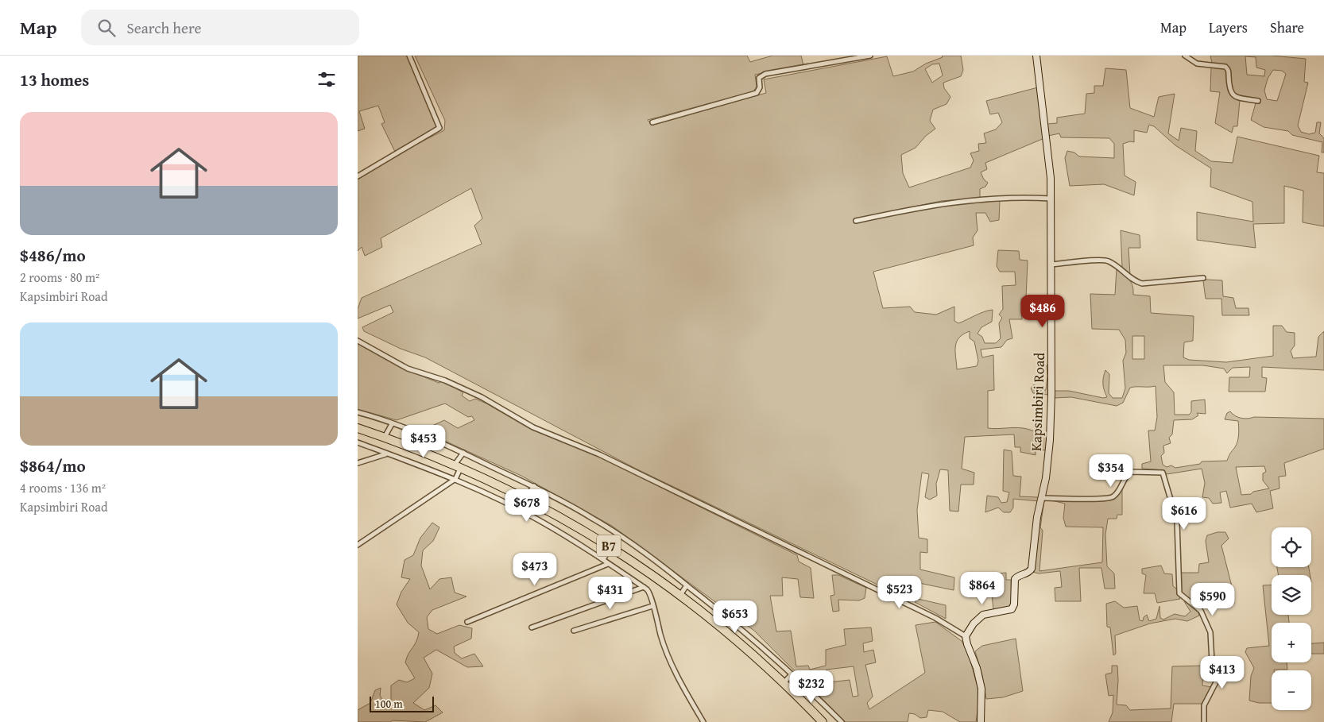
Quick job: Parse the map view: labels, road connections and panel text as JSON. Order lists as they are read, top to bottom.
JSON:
{
  "streets": {
    "highway": ["B7"],
    "street": ["Kapsimbiri Road"]
  },
  "scale_bar": "100 m",
  "page": {
    "header": "Map",
    "search": "Search here",
    "nav": ["Map", "Layers", "Share"],
    "heading": "13 homes",
    "list": [
      {
        "name": "$486/mo",
        "note": "2 rooms · 80 m² · Kapsimbiri Road"
      },
      {
        "name": "$864/mo",
        "note": "4 rooms · 136 m² · Kapsimbiri Road"
      }
    ],
    "price": [
      "$486",
      "$453",
      "$354",
      "$678",
      "$616",
      "$473",
      "$864",
      "$523",
      "$431",
      "$590",
      "$653",
      "$413",
      "$232"
    ],
    "map_buttons": ["+", "−"],
    "scale": "100 m"
  }
}
